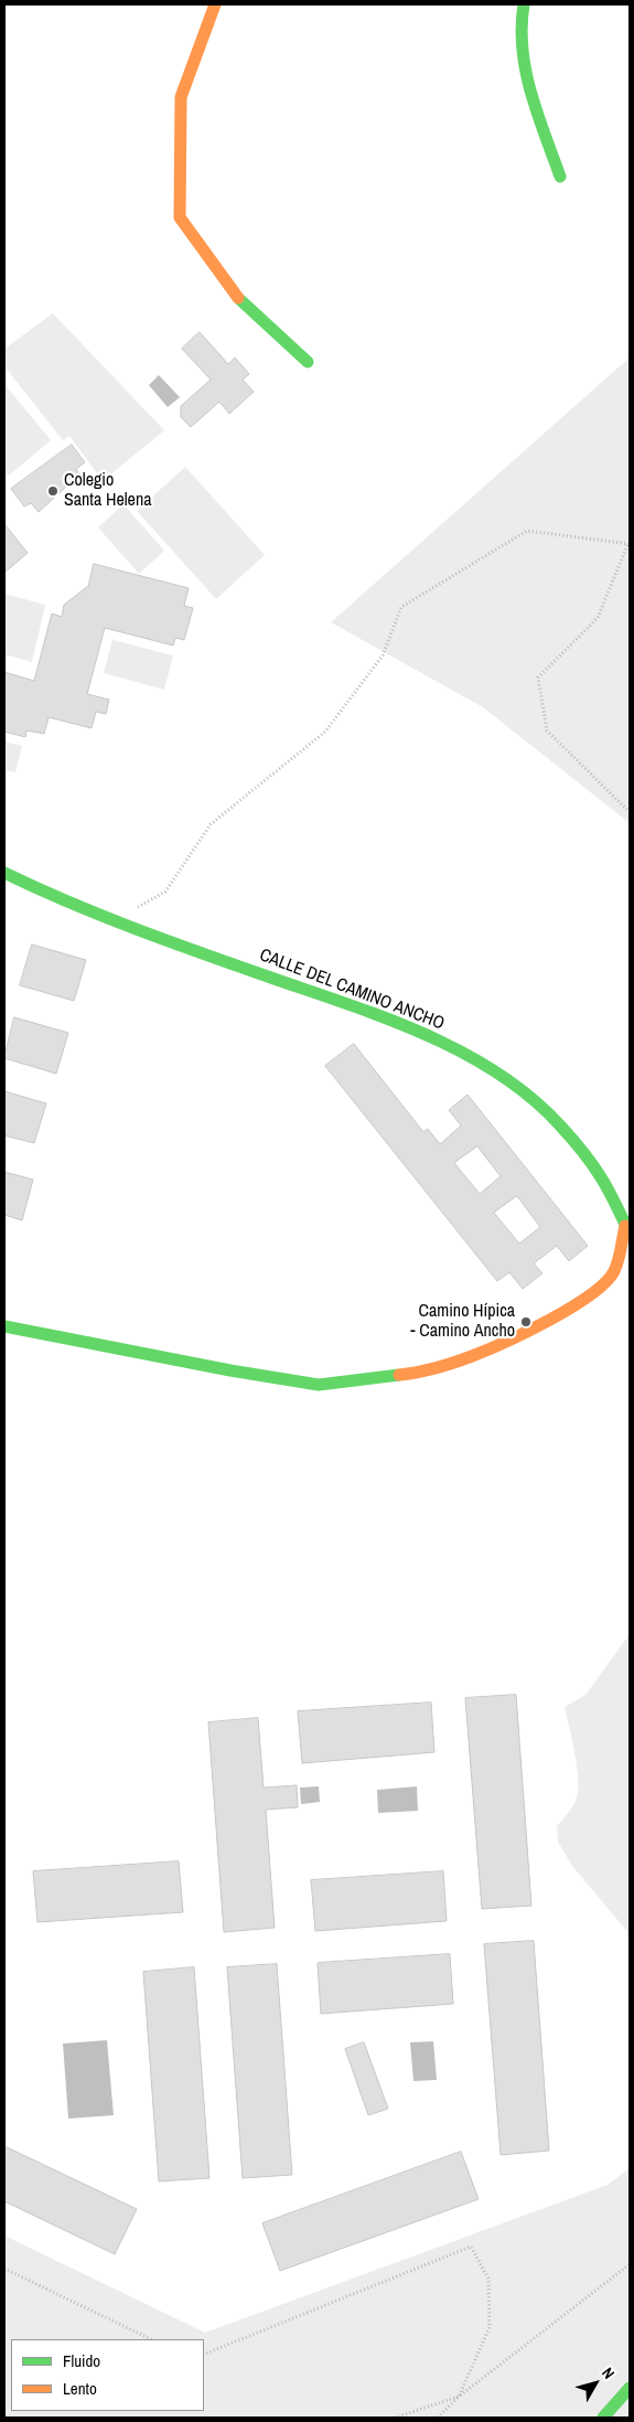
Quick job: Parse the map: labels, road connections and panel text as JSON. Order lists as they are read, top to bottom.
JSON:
{
  "streets": {
    "main road": ["CALLE DEL CAMINO ANCHO"]
  },
  "places": ["Colegio Santa Helena", "Camino Hípica - Camino Ancho"],
  "legend": ["Fluido", "Lento"],
  "north": "top right"
}
